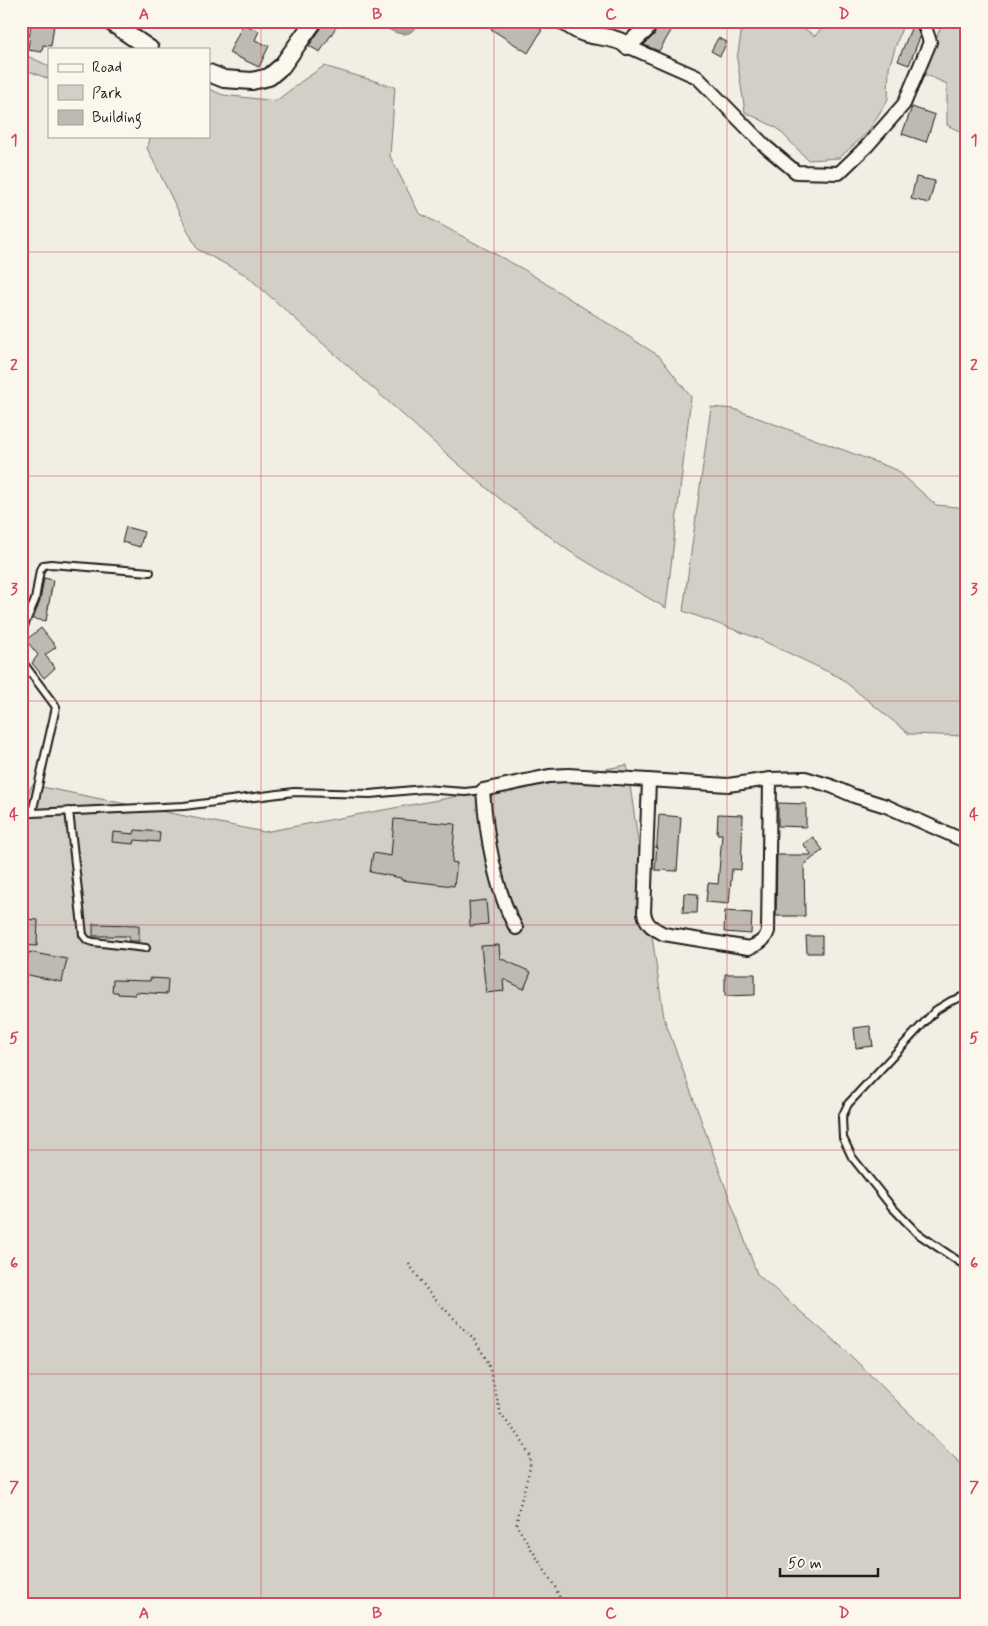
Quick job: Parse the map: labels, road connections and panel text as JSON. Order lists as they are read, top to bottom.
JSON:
{
  "legend": ["Road", "Park", "Building"],
  "scale_bar": "50 m",
  "grid": {
    "columns": [
      "A",
      "B",
      "C",
      "D"
    ],
    "rows": [
      "1",
      "2",
      "3",
      "4",
      "5",
      "6",
      "7"
    ]
  }
}
